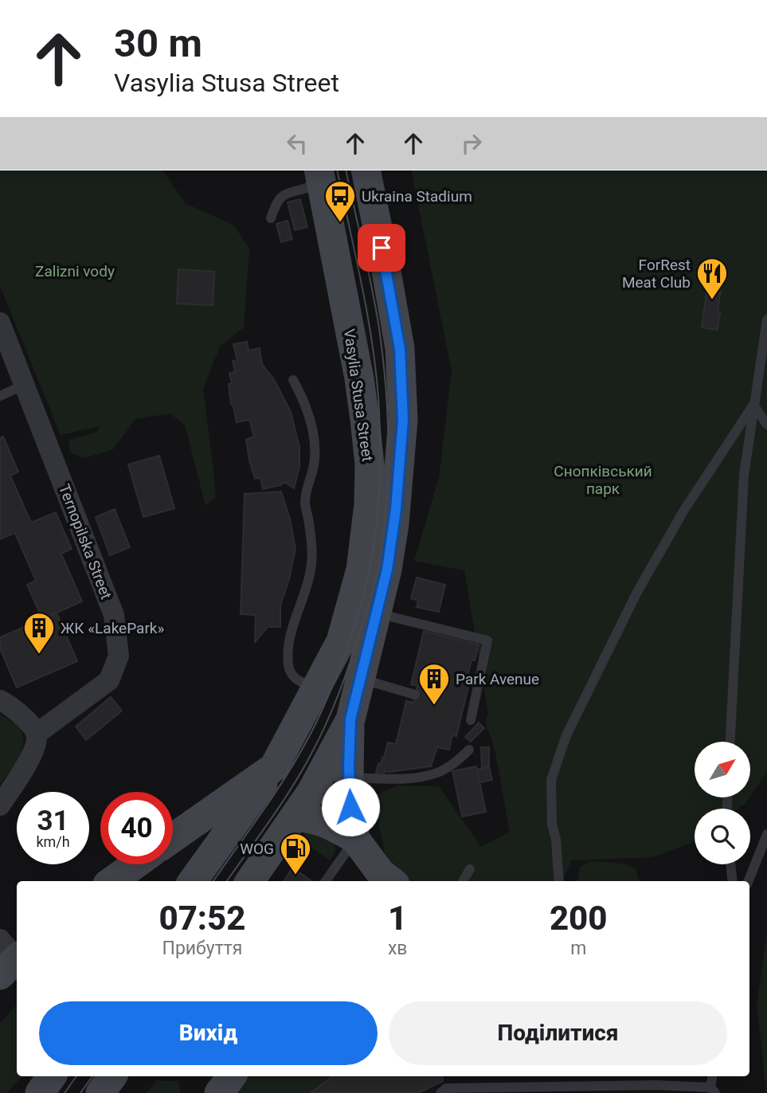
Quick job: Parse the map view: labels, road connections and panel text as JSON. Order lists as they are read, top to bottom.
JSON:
{
  "streets": {
    "main road": ["Vasylia Stusa Street"],
    "street": ["Ternopilska Street"]
  },
  "parks": ["Zalizni vody", "Снопківський парк"],
  "places": {
    "bus stop": ["Ukraina Stadium"],
    "restaurant": ["ForRest Meat Club"],
    "building": ["ЖК «LakePark»", "Park Avenue"],
    "fuel station": ["WOG"]
  },
  "north": "top right",
  "page": {
    "turn": ["30 m", "Vasylia Stusa Street"],
    "speed": "31 km/h",
    "limit": "40",
    "eta": [
      "07:52",
      "Прибуття",
      "1",
      "хв",
      "200",
      "m"
    ],
    "buttons": ["Вихід", "Поділитися"]
  }
}
